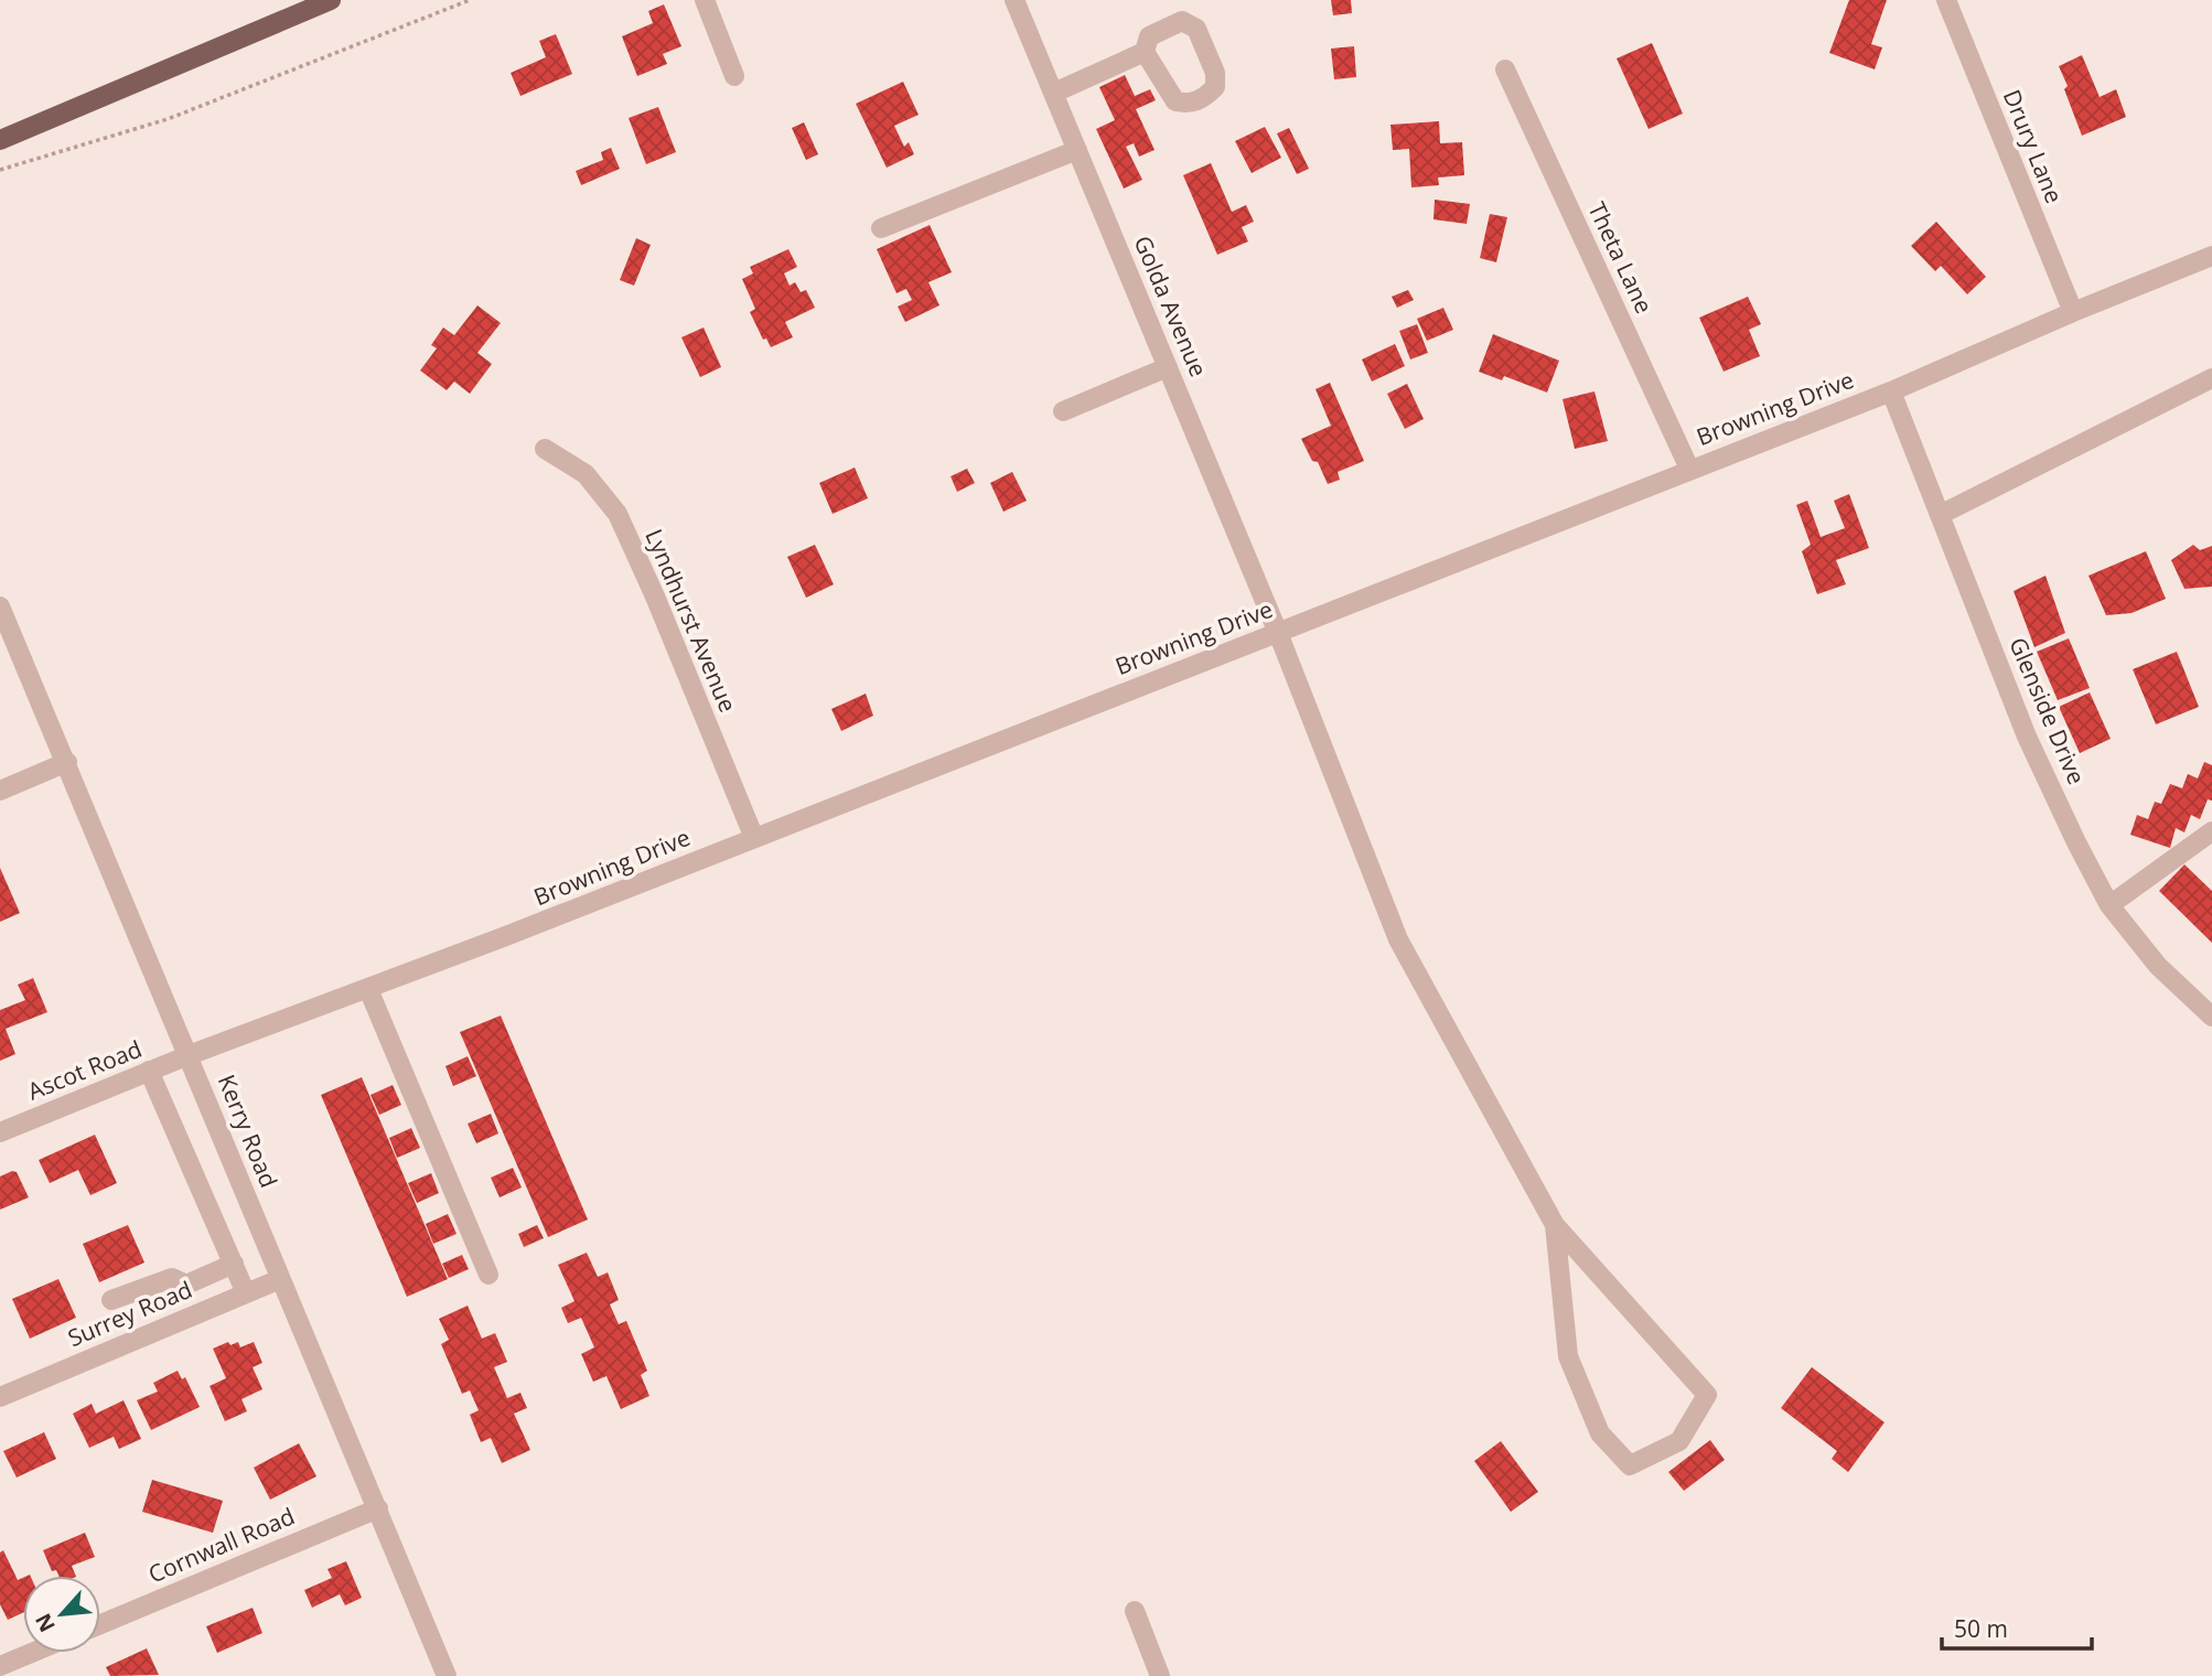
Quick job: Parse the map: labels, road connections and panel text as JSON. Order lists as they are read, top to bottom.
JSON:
{
  "streets": {
    "street": [
      "Drury Lane",
      "Theta Lane",
      "Golda Avenue",
      "Browning Drive",
      "Lyndhurst Avenue",
      "Glenside Drive",
      "Ascot Road",
      "Kerry Road",
      "Surrey Road",
      "Cornwall Road"
    ]
  },
  "crossings": [
    ["Drury Lane", "Browning Drive"],
    ["Theta Lane", "Browning Drive"],
    ["Golda Avenue", "Browning Drive"],
    ["Browning Drive", "Lyndhurst Avenue"],
    ["Browning Drive", "Glenside Drive"],
    ["Browning Drive", "Ascot Road"],
    ["Browning Drive", "Kerry Road"],
    ["Ascot Road", "Kerry Road"],
    ["Kerry Road", "Surrey Road"],
    ["Kerry Road", "Cornwall Road"]
  ],
  "scale_bar": "50 m",
  "north": "bottom left"
}
